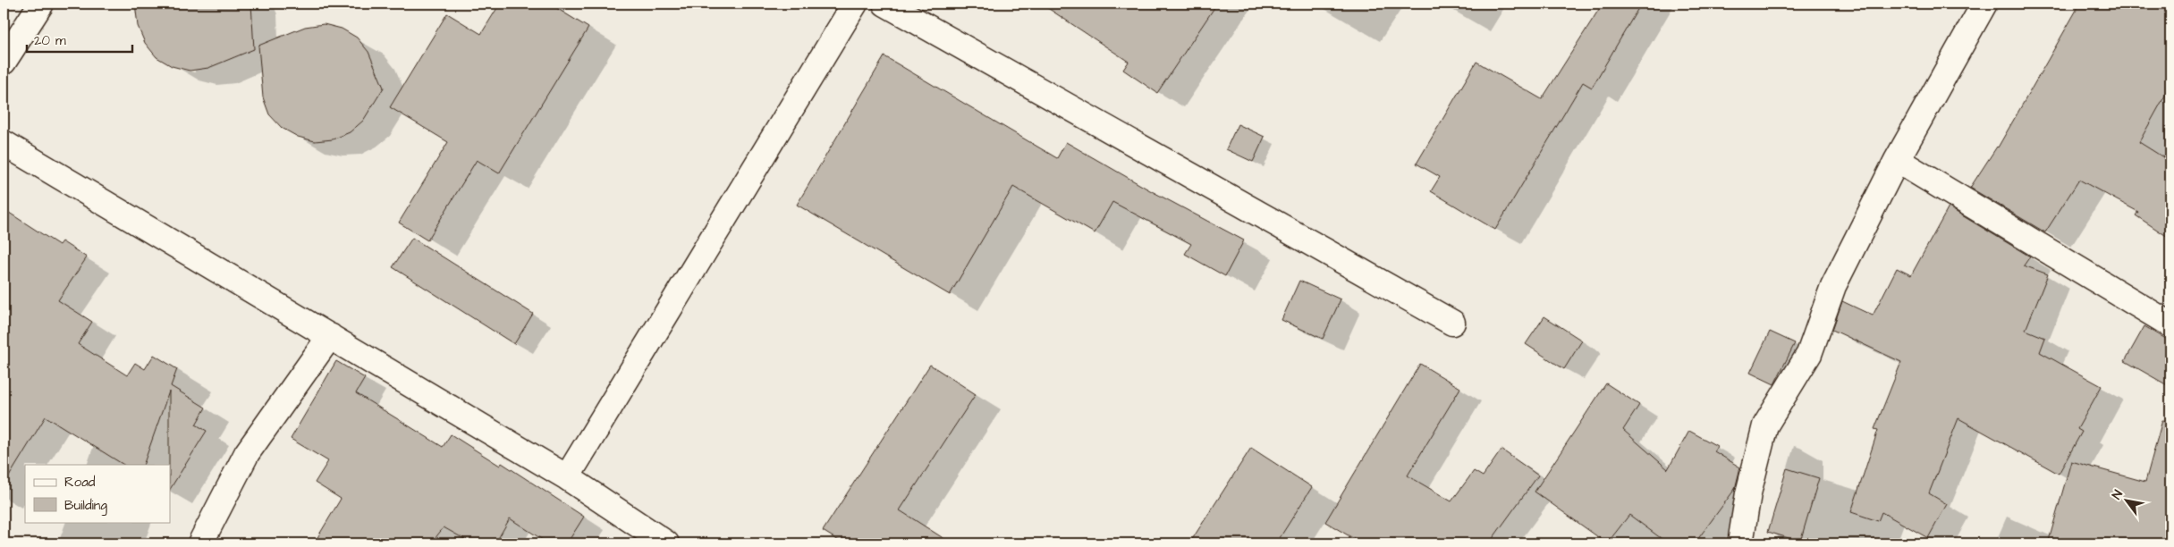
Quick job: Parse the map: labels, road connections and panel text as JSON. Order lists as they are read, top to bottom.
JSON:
{
  "legend": ["Road", "Building"],
  "scale_bar": "20 m",
  "north": "top left"
}
